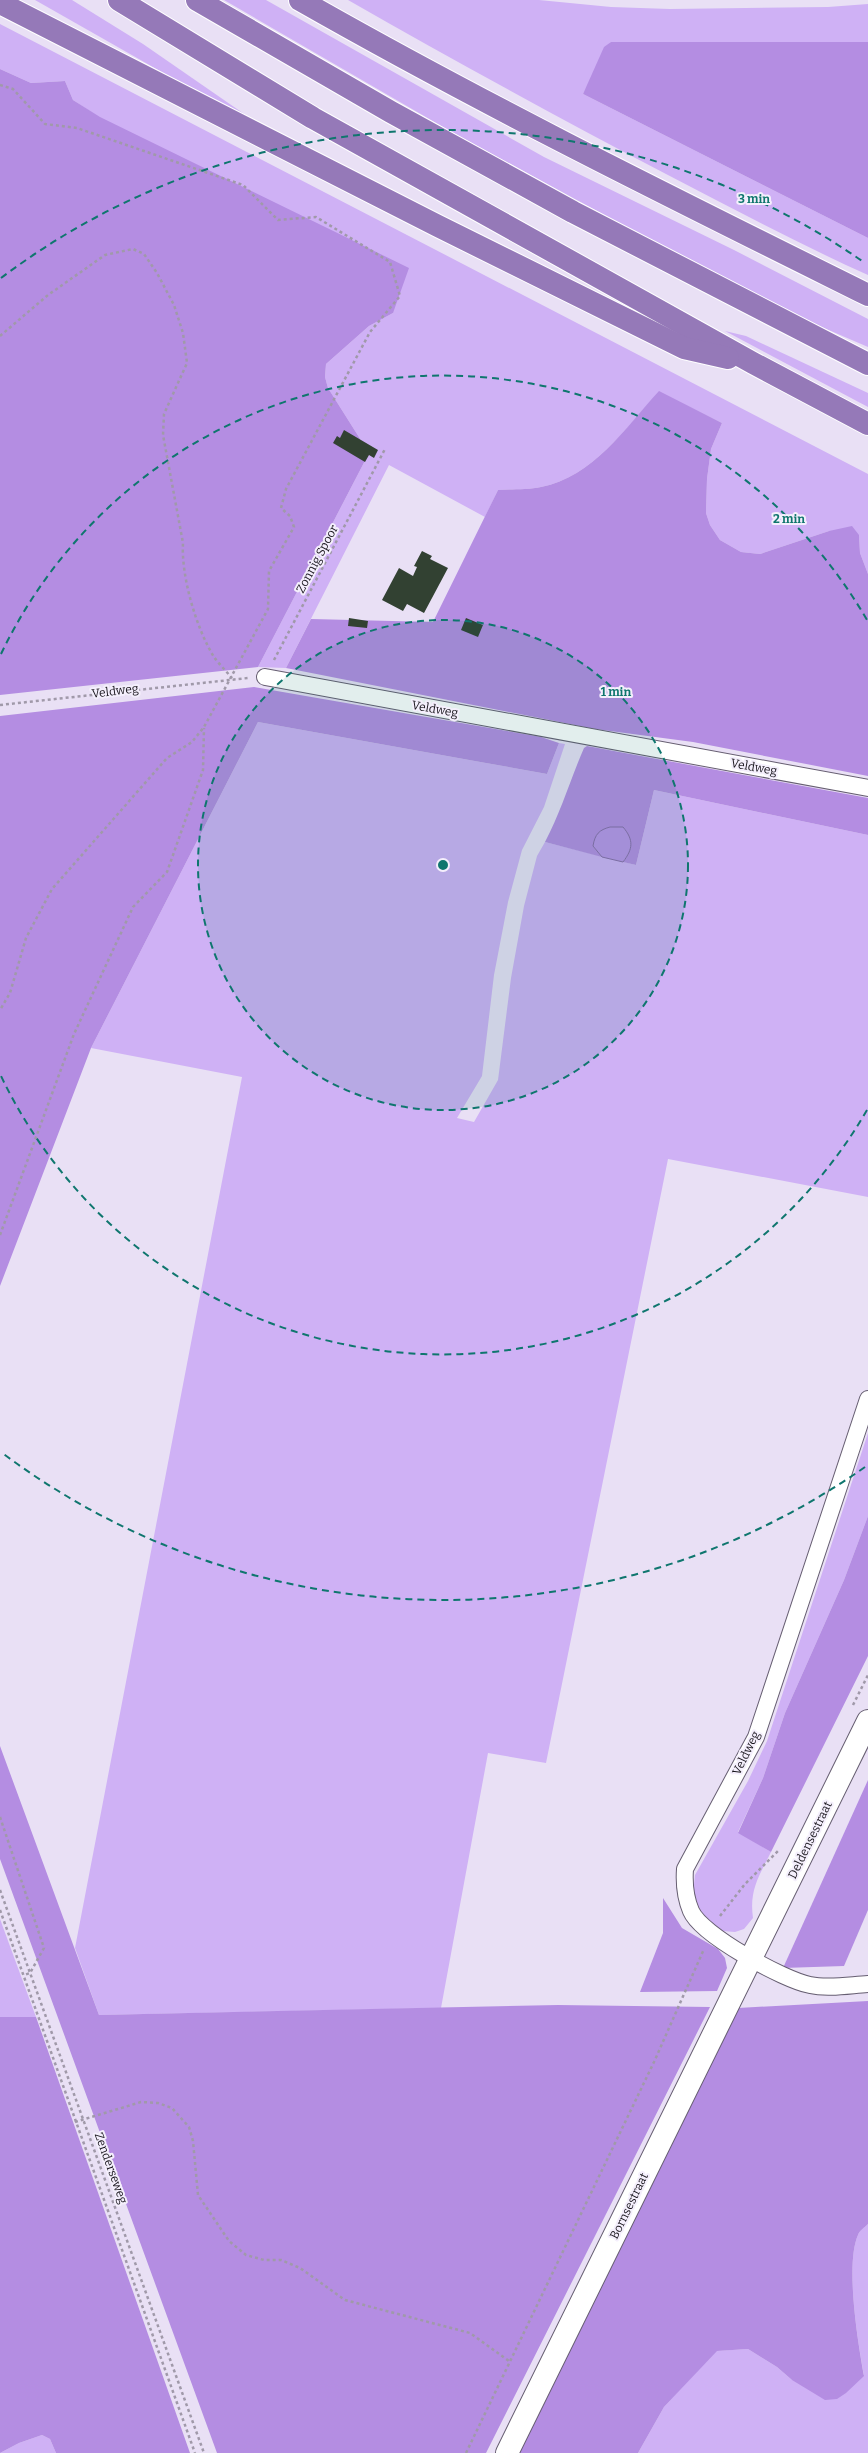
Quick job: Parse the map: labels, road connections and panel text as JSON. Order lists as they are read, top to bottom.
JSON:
{
  "streets": {
    "street": ["Veldweg", "Deldensestraat", "Bornsestraat"],
    "path": ["Zonnig Spoor", "Zenderseweg"]
  },
  "crossings": [
    ["Zonnig Spoor", "Veldweg"],
    ["Veldweg", "Deldensestraat"],
    ["Veldweg", "Bornsestraat"],
    ["Deldensestraat", "Bornsestraat"]
  ],
  "rings": ["3 min", "2 min", "1 min"]
}
